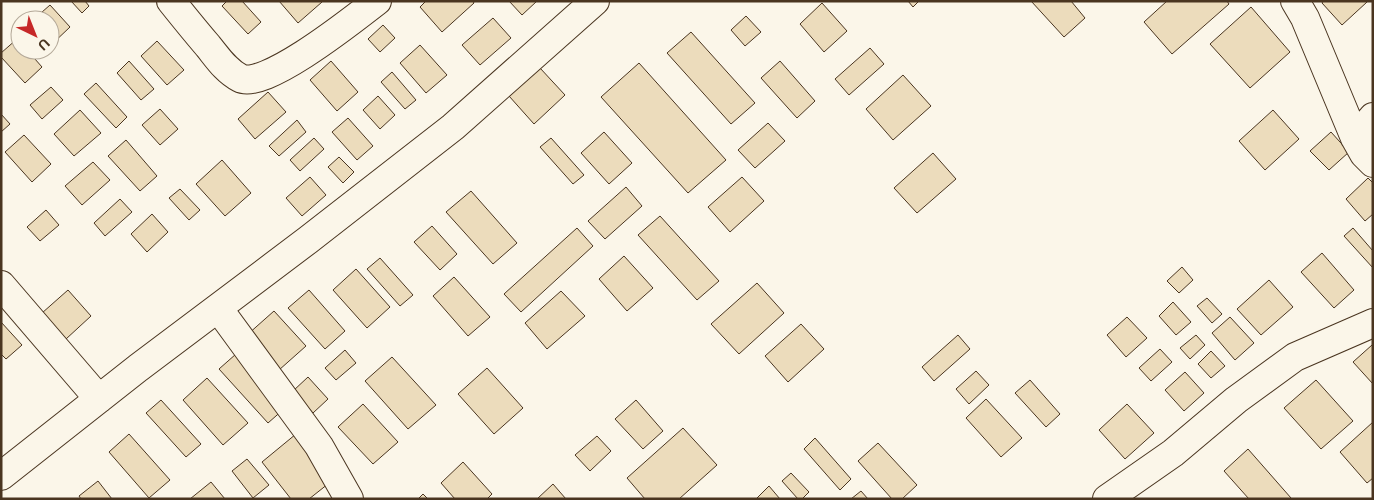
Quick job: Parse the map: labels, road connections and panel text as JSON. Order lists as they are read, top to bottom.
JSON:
{
  "north": "bottom right"
}
